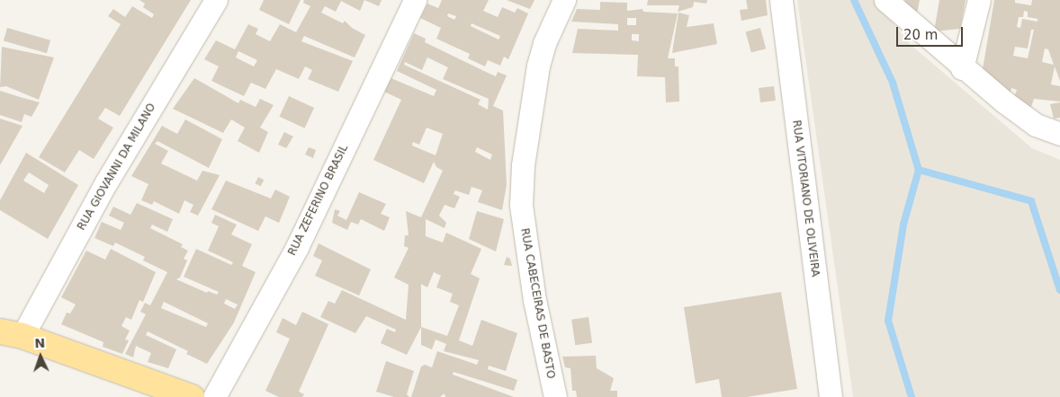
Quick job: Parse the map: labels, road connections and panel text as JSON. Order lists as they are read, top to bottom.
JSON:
{
  "streets": {
    "street": [
      "RUA GIOVANNI DA MILANO",
      "RUA VITORIANO DE OLIVEIRA",
      "RUA ZEFERINO BRASIL",
      "RUA CABECEIRAS DE BASTO"
    ]
  },
  "scale_bar": "20 m",
  "north": "top"
}
